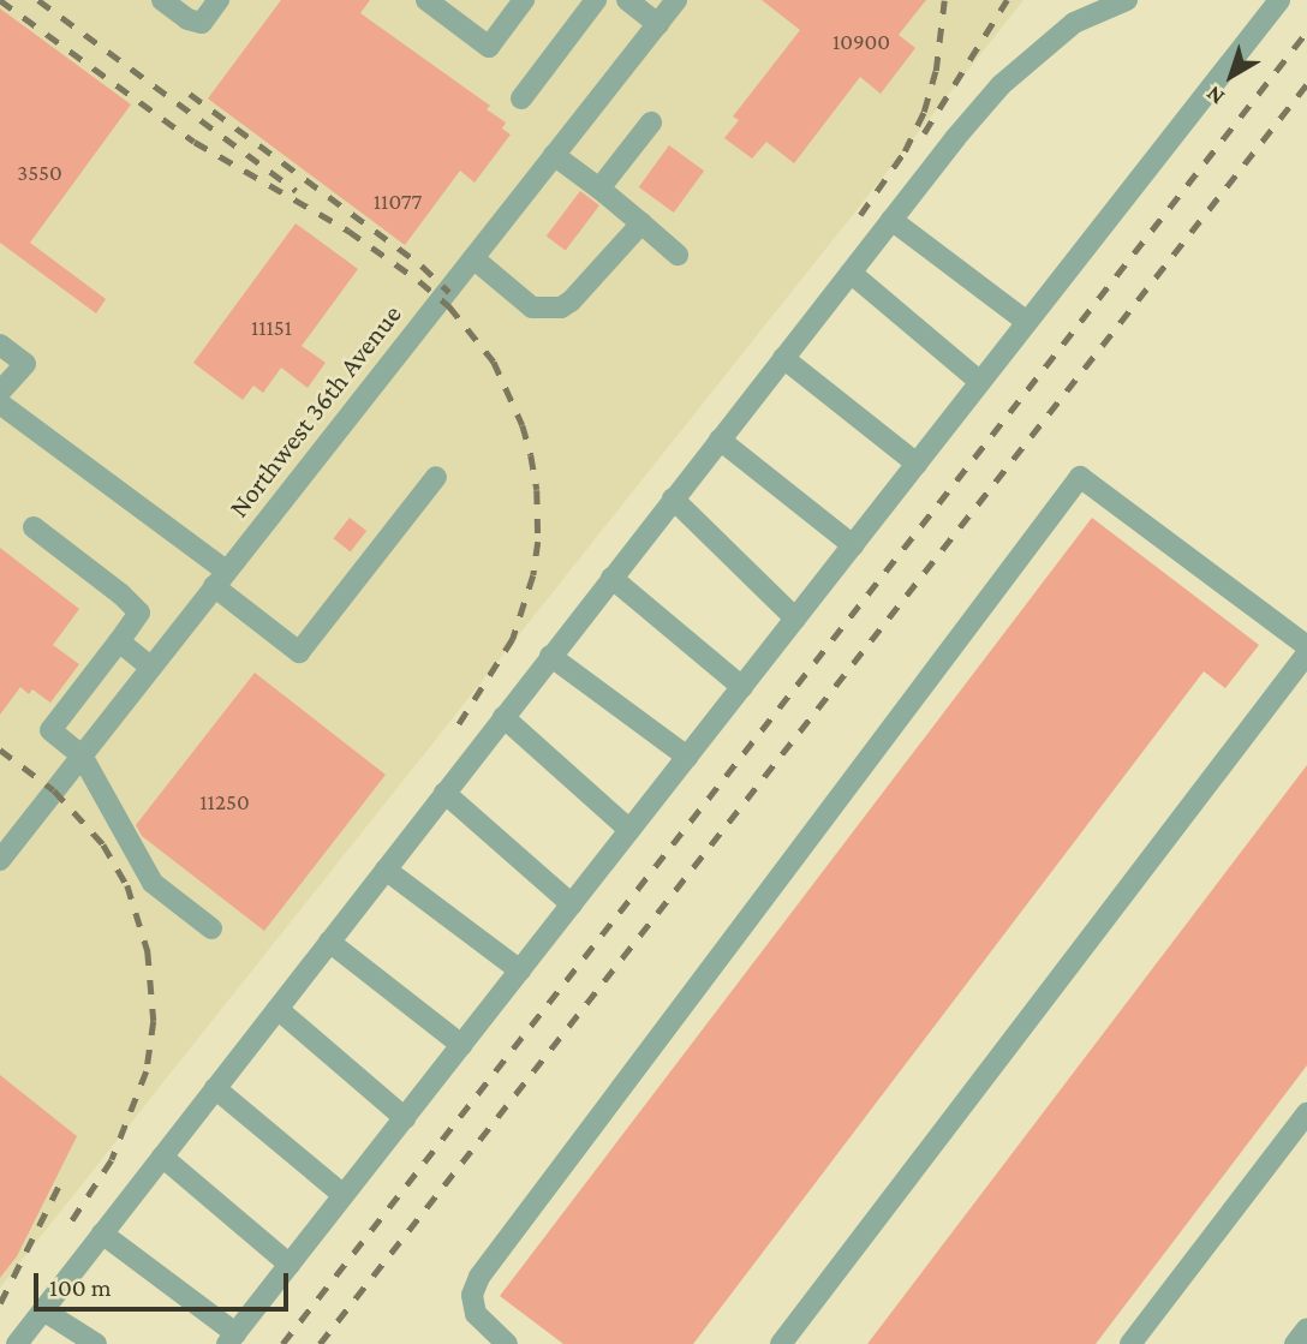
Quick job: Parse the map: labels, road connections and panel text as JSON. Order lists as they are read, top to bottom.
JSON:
{
  "streets": {
    "street": ["Northwest 36th Avenue"]
  },
  "house_numbers": [
    "10900",
    "3550",
    "11077",
    "11151",
    "11250"
  ],
  "scale_bar": "100 m",
  "north": "bottom left"
}
